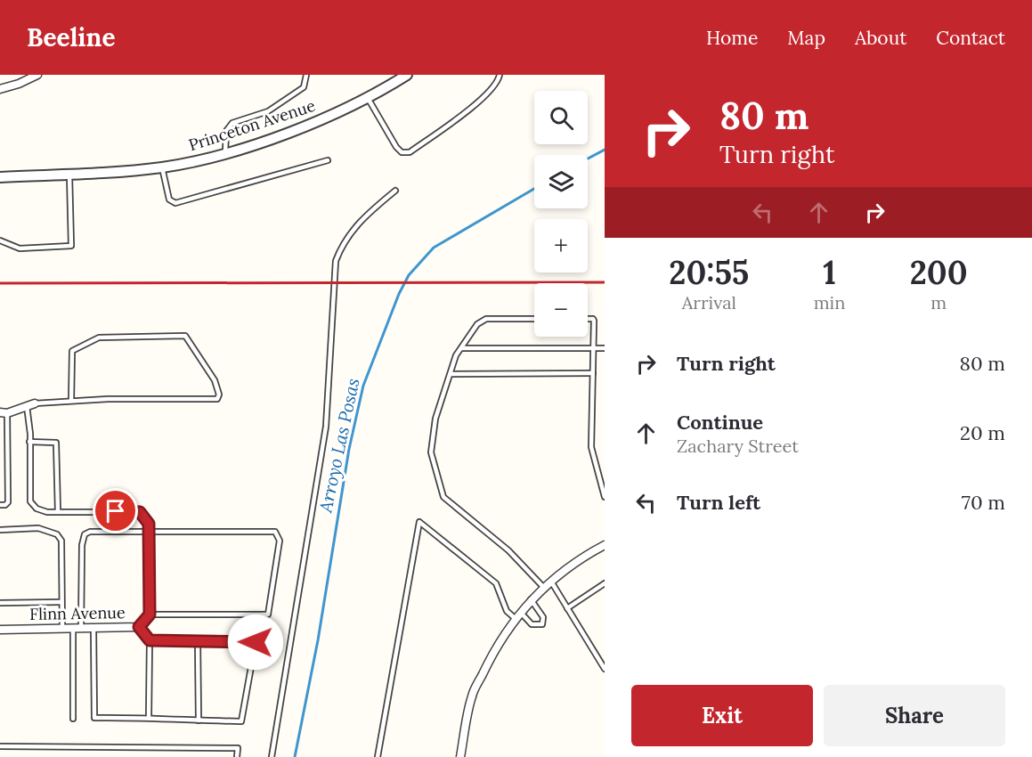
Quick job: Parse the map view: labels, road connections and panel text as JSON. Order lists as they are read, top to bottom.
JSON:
{
  "streets": {
    "street": ["Princeton Avenue", "Flinn Avenue"]
  },
  "water": ["Arroyo Las Posas"],
  "page": {
    "header": "Beeline",
    "nav": [
      "Home",
      "Map",
      "About",
      "Contact"
    ],
    "turn": ["80 m", "Turn right"],
    "map_buttons": ["+", "−"],
    "eta": [
      "20:55",
      "Arrival",
      "1",
      "min",
      "200",
      "m"
    ],
    "list": [
      {
        "name": "Turn right",
        "value": "80 m"
      },
      {
        "name": "Continue",
        "note": "Zachary Street",
        "value": "20 m"
      },
      {
        "name": "Turn left",
        "value": "70 m"
      }
    ],
    "buttons": ["Exit", "Share"]
  }
}
